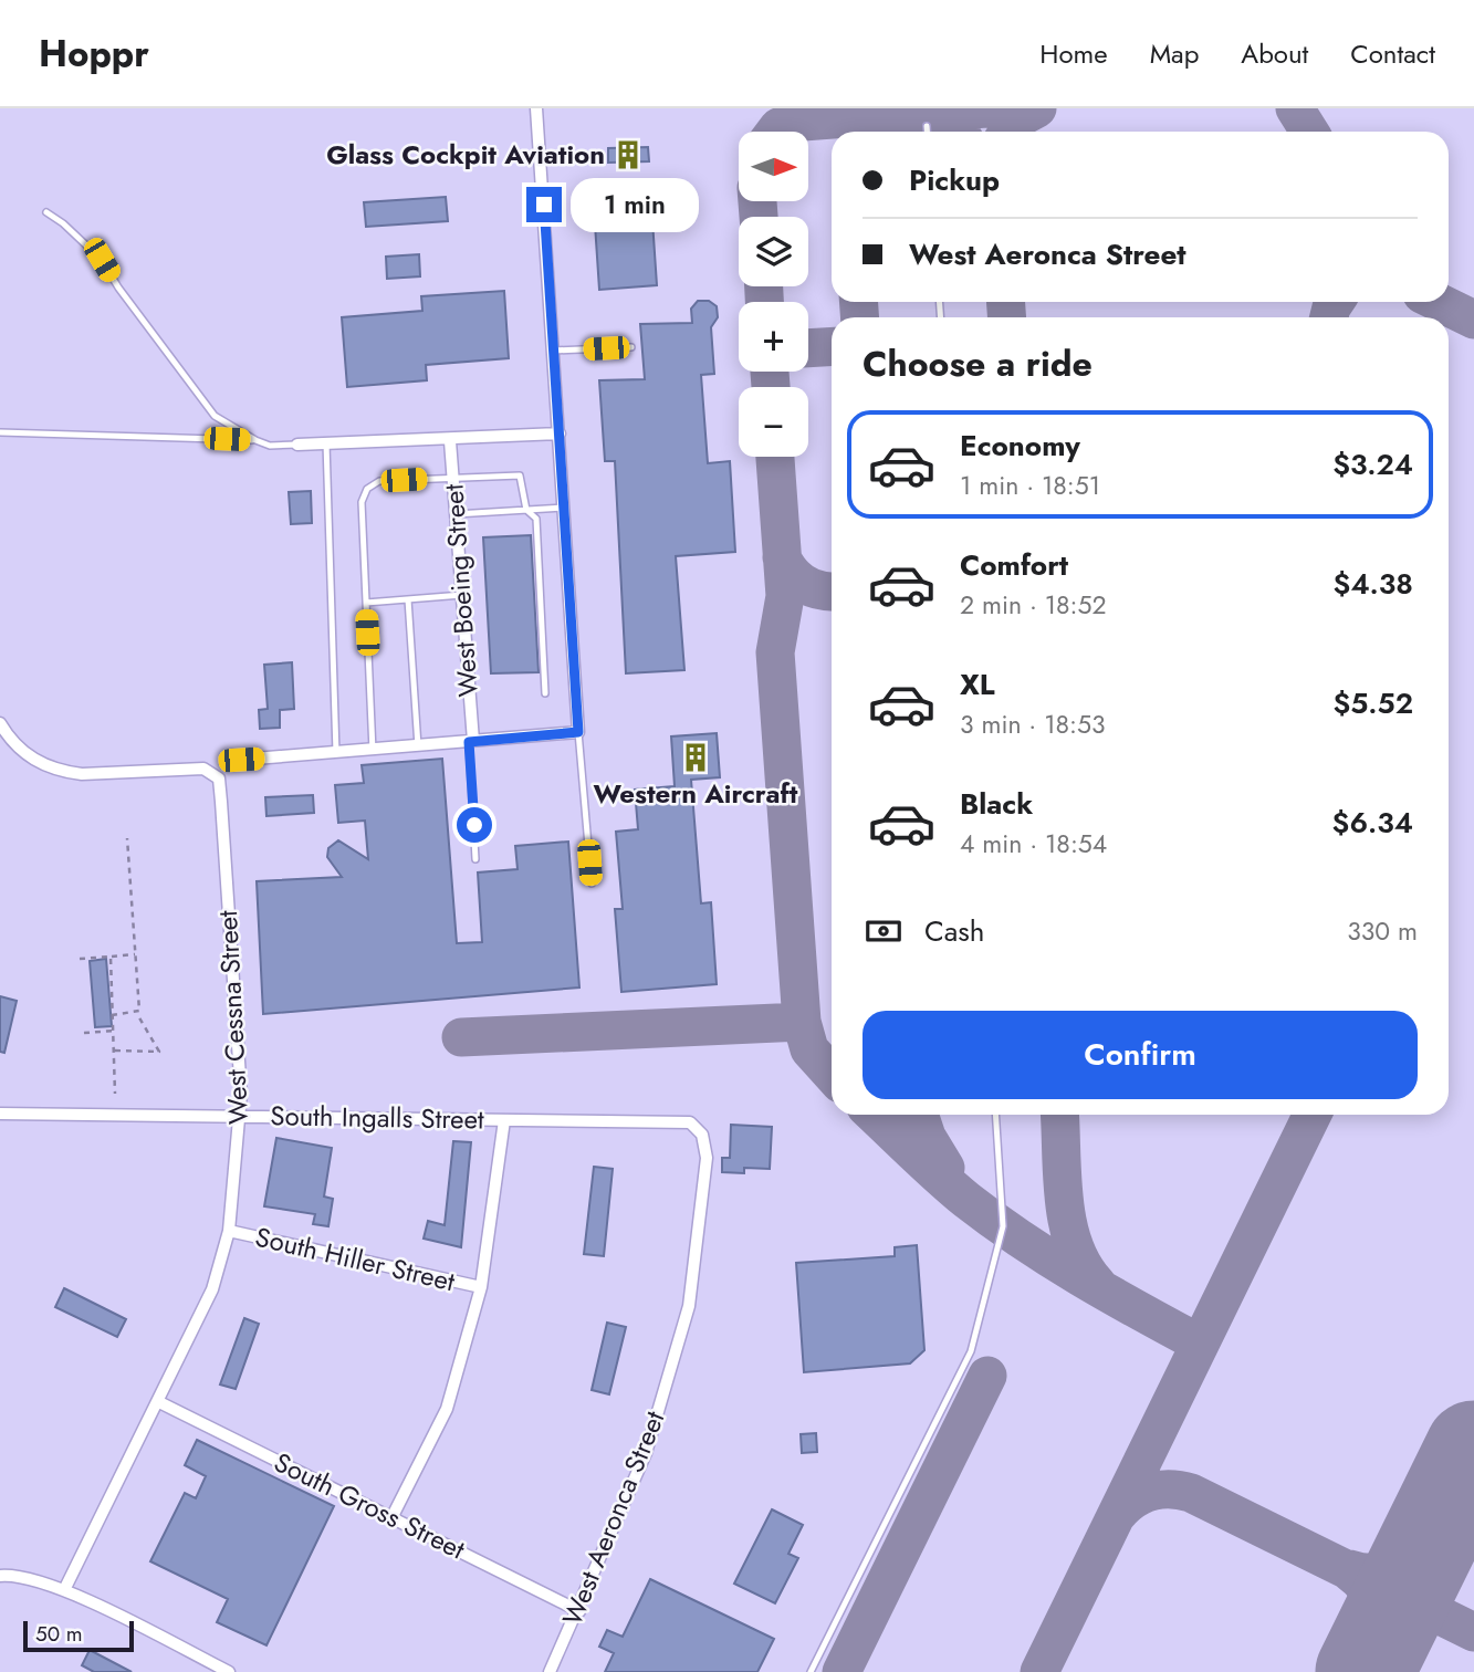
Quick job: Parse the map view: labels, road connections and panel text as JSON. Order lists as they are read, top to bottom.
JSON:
{
  "streets": {
    "street": [
      "West Boeing Street",
      "West Cessna Street",
      "South Ingalls Street",
      "South Hiller Street",
      "South Gross Street",
      "West Aeronca Street"
    ]
  },
  "crossings": [
    ["West Cessna Street", "South Ingalls Street"],
    ["West Cessna Street", "South Hiller Street"],
    ["West Cessna Street", "South Gross Street"],
    ["South Ingalls Street", "West Aeronca Street"],
    ["South Gross Street", "West Aeronca Street"]
  ],
  "places": {
    "building": ["Glass Cockpit Aviation", "Western Aircraft"]
  },
  "scale_bar": "50 m",
  "north": "right",
  "page": {
    "header": "Hoppr",
    "nav": [
      "Home",
      "Map",
      "About",
      "Contact"
    ],
    "map_buttons": ["+", "−"],
    "banner": ["Pickup", "West Aeronca Street"],
    "bubble": "1 min",
    "heading": "Choose a ride",
    "list": [
      {
        "name": "Economy",
        "note": "1 min · 18:51",
        "value": "$3.24"
      },
      {
        "name": "Comfort",
        "note": "2 min · 18:52",
        "value": "$4.38"
      },
      {
        "name": "XL",
        "note": "3 min · 18:53",
        "value": "$5.52"
      },
      {
        "name": "Black",
        "note": "4 min · 18:54",
        "value": "$6.34"
      }
    ],
    "pay": ["Cash", "330 m"],
    "buttons": "Confirm",
    "scale": "50 m"
  }
}
